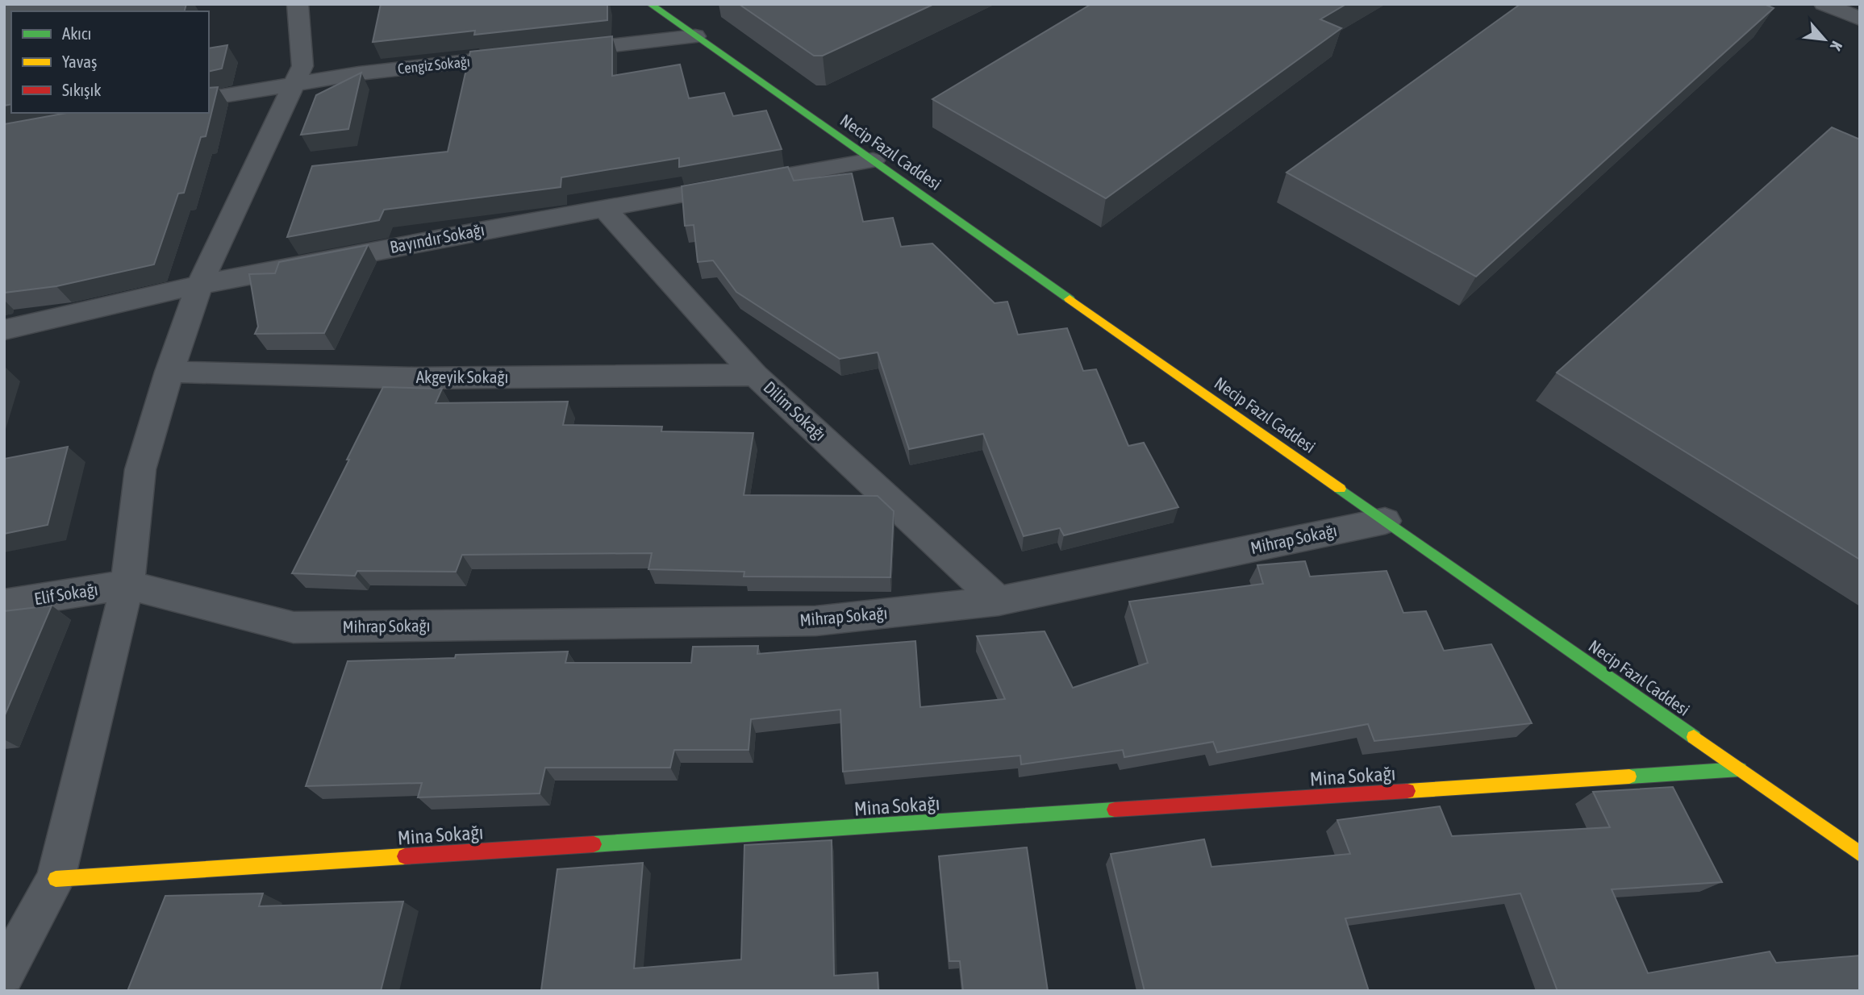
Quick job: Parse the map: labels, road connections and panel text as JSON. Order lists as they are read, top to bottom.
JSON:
{
  "streets": {
    "street": [
      "Cengiz Sokağı",
      "Necip Fazıl Caddesi",
      "Bayındır Sokağı",
      "Akgeyik Sokağı",
      "Dilim Sokağı",
      "Mihrap Sokağı",
      "Elif Sokağı",
      "Mina Sokağı"
    ]
  },
  "crossings": [
    ["Necip Fazıl Caddesi", "Bayındır Sokağı"],
    ["Necip Fazıl Caddesi", "Mihrap Sokağı"],
    ["Necip Fazıl Caddesi", "Mina Sokağı"],
    ["Bayındır Sokağı", "Dilim Sokağı"],
    ["Akgeyik Sokağı", "Dilim Sokağı"],
    ["Dilim Sokağı", "Mihrap Sokağı"],
    ["Mihrap Sokağı", "Elif Sokağı"]
  ],
  "legend": ["Akıcı", "Yavaş", "Sıkışık"],
  "north": "bottom right"
}
